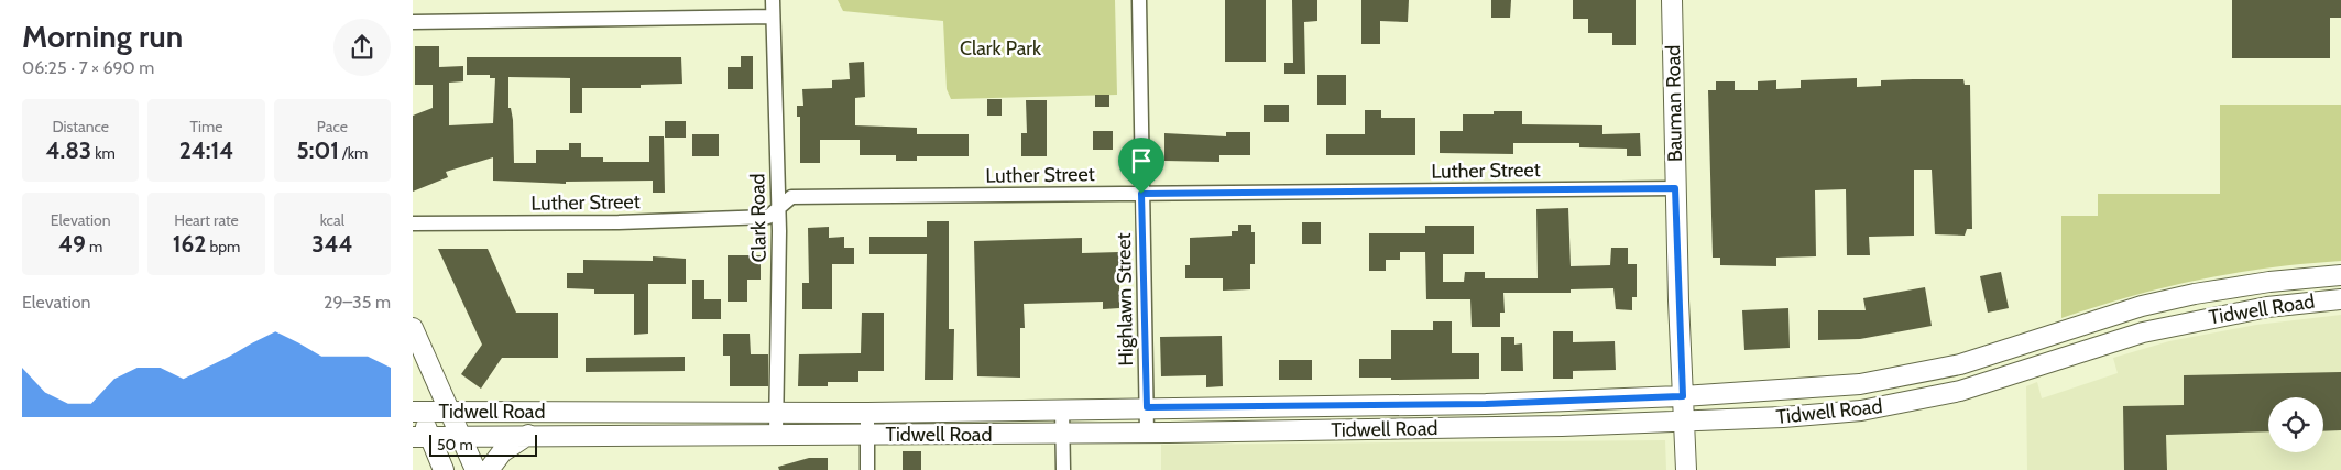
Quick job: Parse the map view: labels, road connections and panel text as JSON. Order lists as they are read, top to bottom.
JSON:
{
  "streets": {
    "main road": ["Bauman Road", "Tidwell Road"],
    "street": ["Luther Street", "Clark Road", "Highlawn Street"]
  },
  "crossings": [
    ["Bauman Road", "Luther Street"],
    ["Bauman Road", "Tidwell Road"],
    ["Luther Street", "Clark Road"],
    ["Luther Street", "Highlawn Street"],
    ["Clark Road", "Tidwell Road"],
    ["Highlawn Street", "Tidwell Road"]
  ],
  "parks": ["Clark Park"],
  "scale_bar": "50 m",
  "page": {
    "heading": ["Morning run", "06:25 · 7 × 690 m"],
    "stats": [
      ["Distance", "4.83 km"],
      ["Time", "24:14"],
      ["Pace", "5:01 /km"],
      ["Elevation", "49 m"],
      ["Heart rate", "162 bpm"],
      ["kcal", "344"]
    ],
    "chart": ["Elevation", "29–35 m"],
    "scale": "50 m"
  }
}
